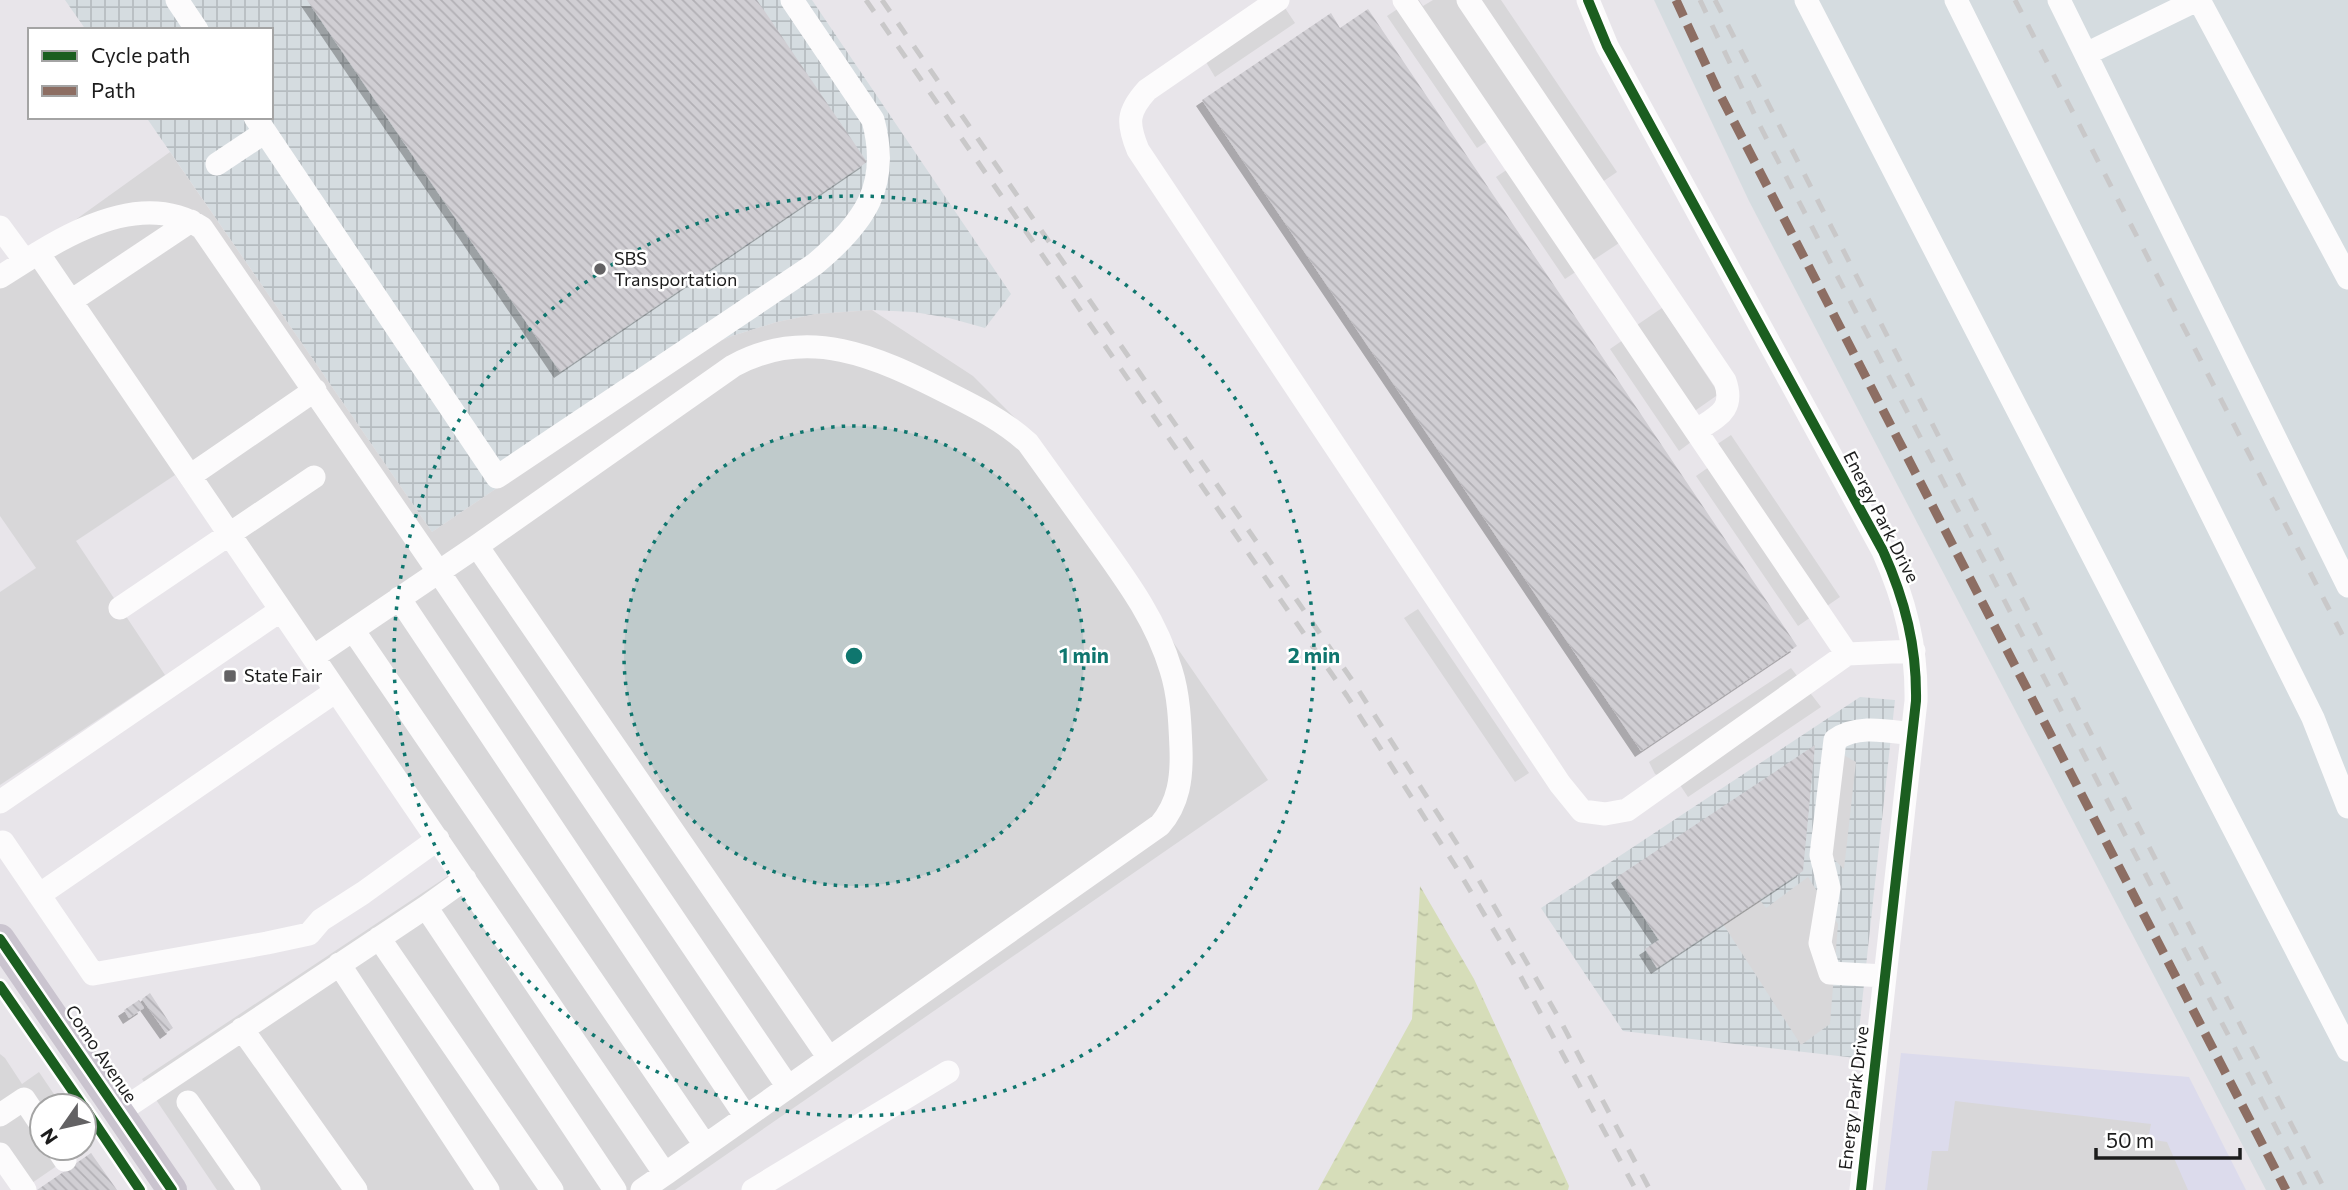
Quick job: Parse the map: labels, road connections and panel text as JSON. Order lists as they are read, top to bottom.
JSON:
{
  "streets": {
    "main road": ["Como Avenue"],
    "street": ["Energy Park Drive"]
  },
  "places": {
    "other": ["SBS Transportation"],
    "transit": ["State Fair"]
  },
  "legend": ["Cycle path", "Path"],
  "scale_bar": "50 m",
  "north": "bottom left",
  "rings": ["1 min", "2 min"]
}
